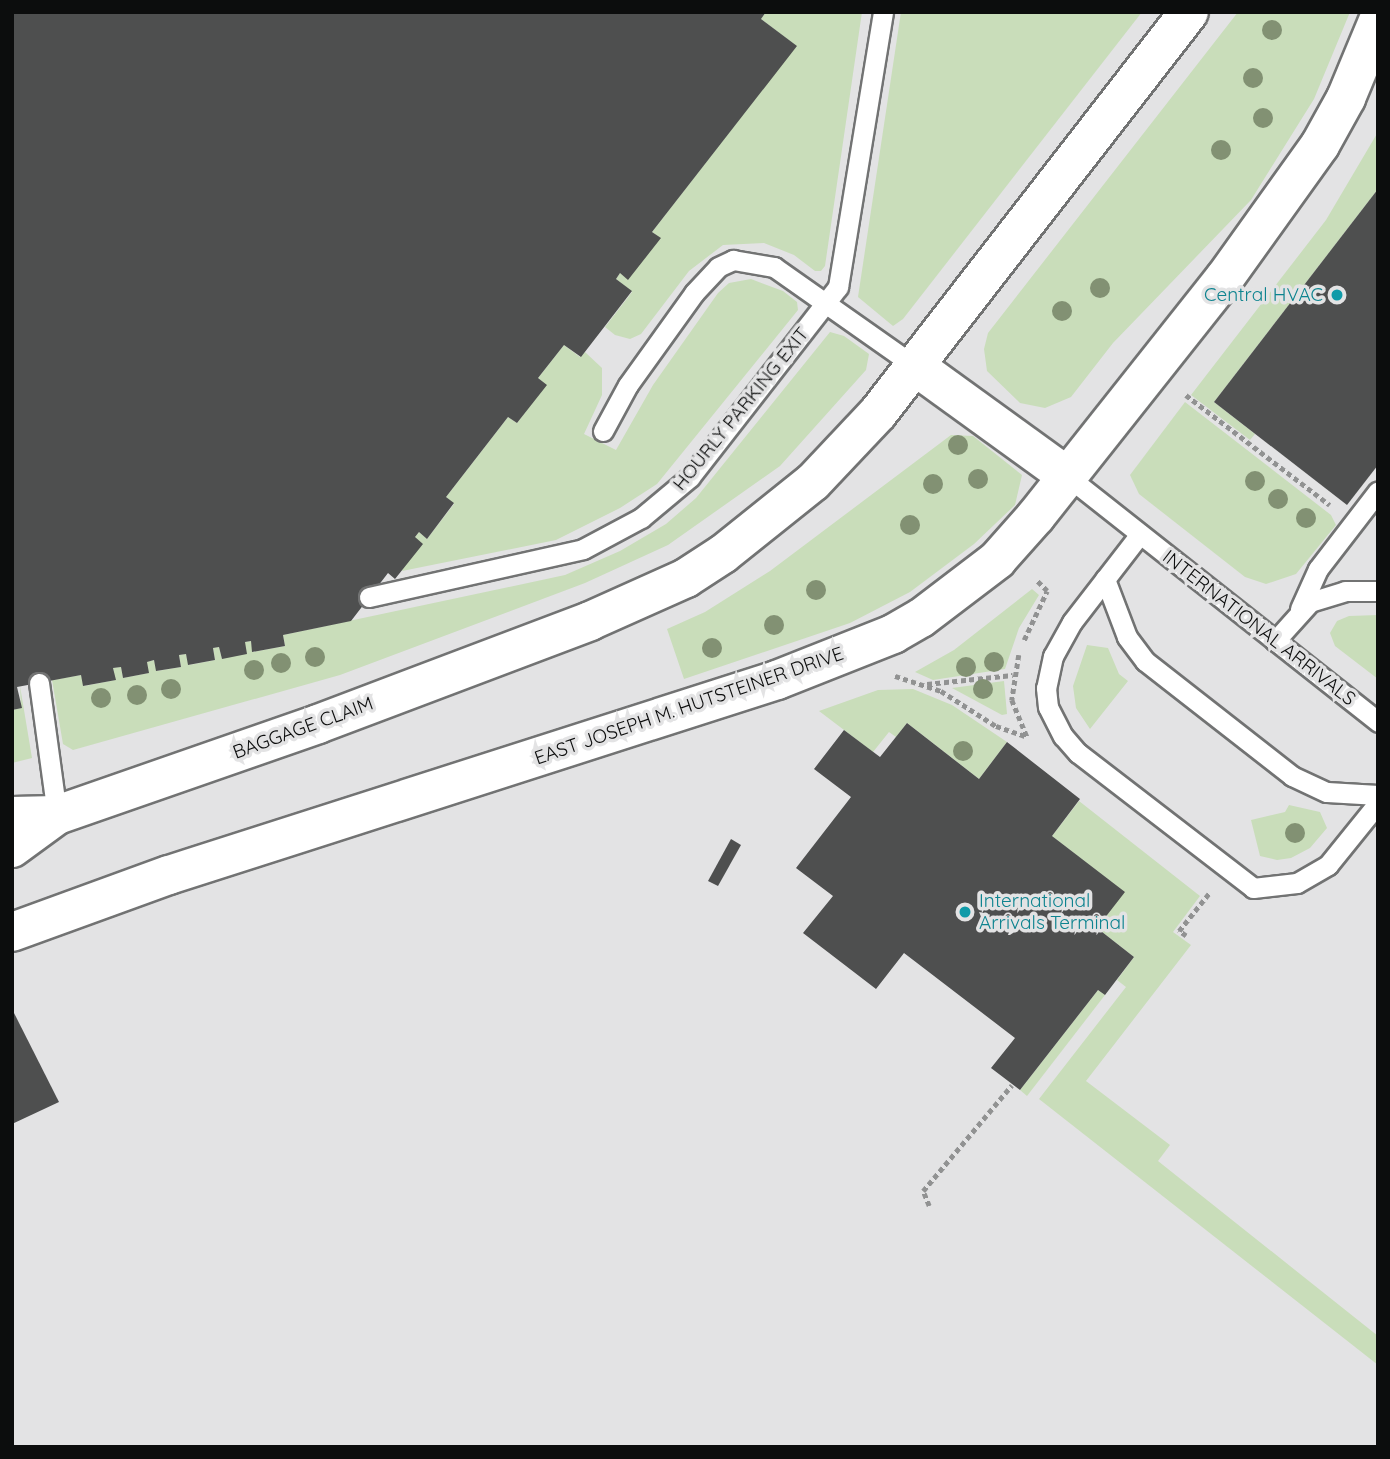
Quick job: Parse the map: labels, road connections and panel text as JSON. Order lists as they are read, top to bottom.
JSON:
{
  "streets": {
    "street": ["EAST JOSEPH M. HUTSTEINER DRIVE", "BAGGAGE CLAIM"],
    "lane": ["HOURLY PARKING EXIT", "INTERNATIONAL ARRIVALS"]
  },
  "crossings": [
    ["INTERNATIONAL ARRIVALS", "EAST JOSEPH M. HUTSTEINER DRIVE"]
  ],
  "places": ["Central HVAC", "International Arrivals Terminal"]
}
